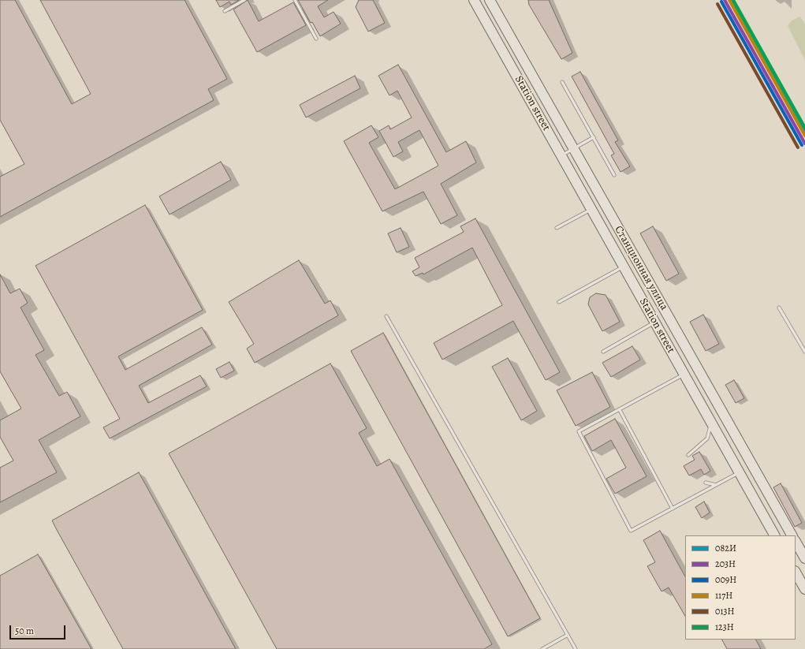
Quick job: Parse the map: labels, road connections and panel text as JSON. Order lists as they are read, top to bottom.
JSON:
{
  "streets": {
    "main road": ["Station street", "Станционная улица"]
  },
  "lines": [
    "transit line 082И",
    "transit line 203Н",
    "transit line 117Н",
    "transit line 123Н",
    "transit line 009Н",
    "transit line 013Н"
  ],
  "legend": [
    "082И",
    "203Н",
    "009Н",
    "117Н",
    "013Н",
    "123Н"
  ],
  "scale_bar": "50 m"
}
